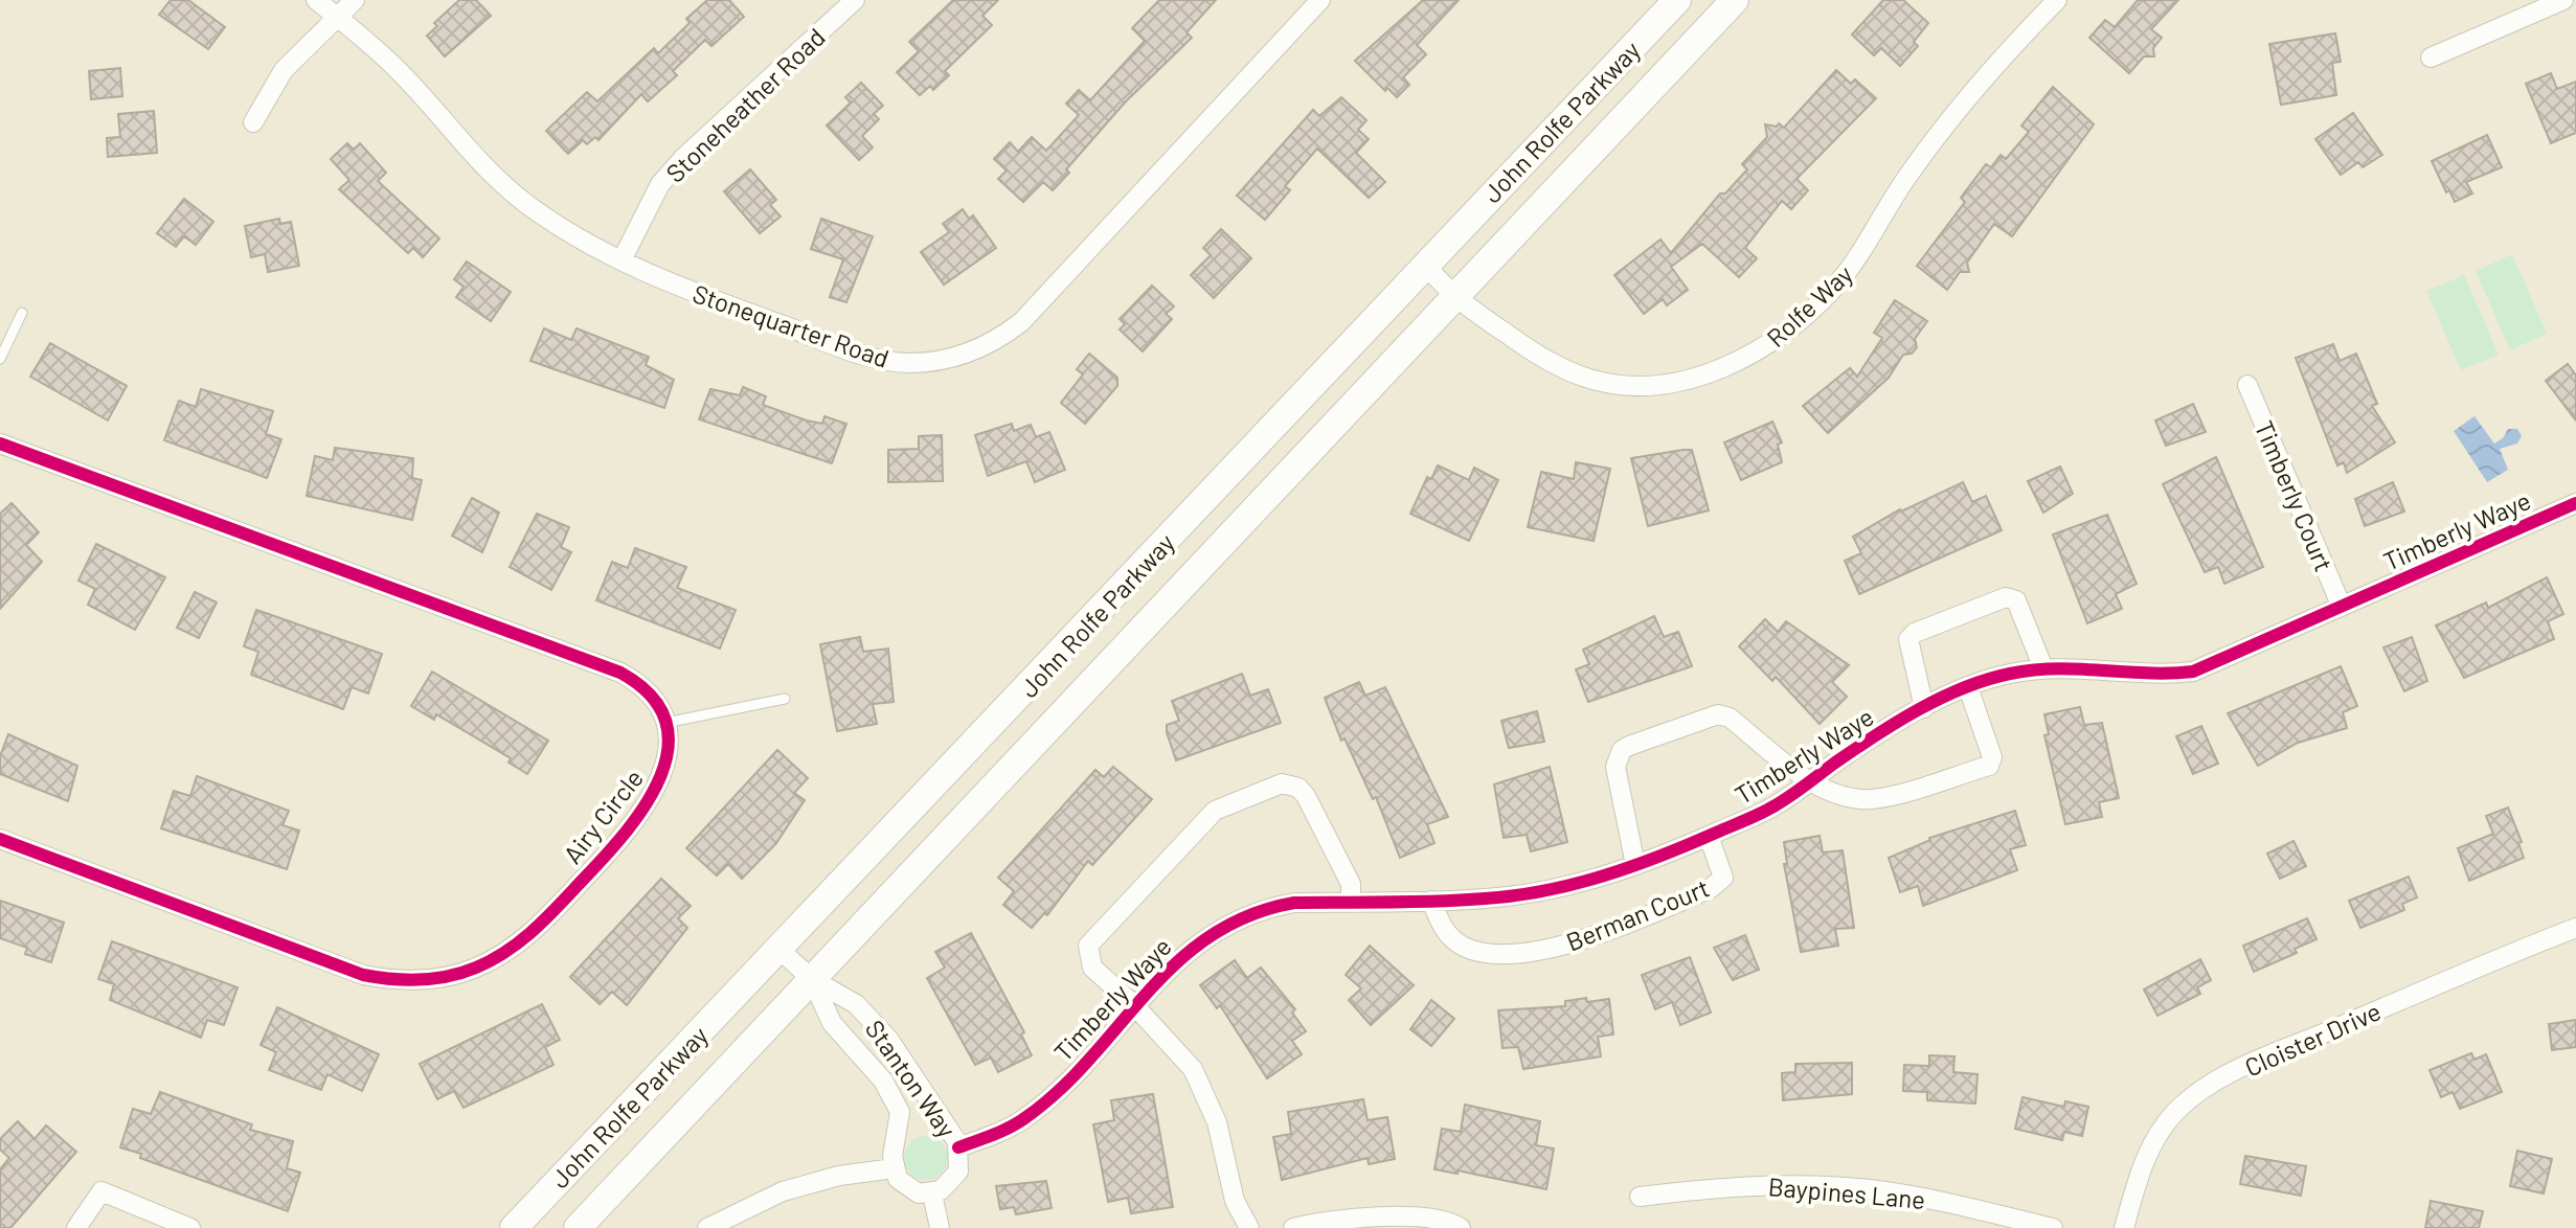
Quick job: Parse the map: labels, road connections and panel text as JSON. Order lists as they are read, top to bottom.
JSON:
{
  "streets": {
    "main road": ["John Rolfe Parkway"],
    "street": [
      "Stoneheather Road",
      "Rolfe Way",
      "Stonequarter Road",
      "Timberly Court",
      "Timberly Waye",
      "Airy Circle",
      "Berman Court",
      "Cloister Drive",
      "Stanton Way",
      "Baypines Lane"
    ]
  },
  "crossings": [
    ["Stoneheather Road", "Stonequarter Road"],
    ["John Rolfe Parkway", "Rolfe Way"],
    ["John Rolfe Parkway", "Stanton Way"],
    ["Timberly Court", "Timberly Waye"],
    ["Timberly Waye", "Berman Court"],
    ["Timberly Waye", "Stanton Way"]
  ]
}
